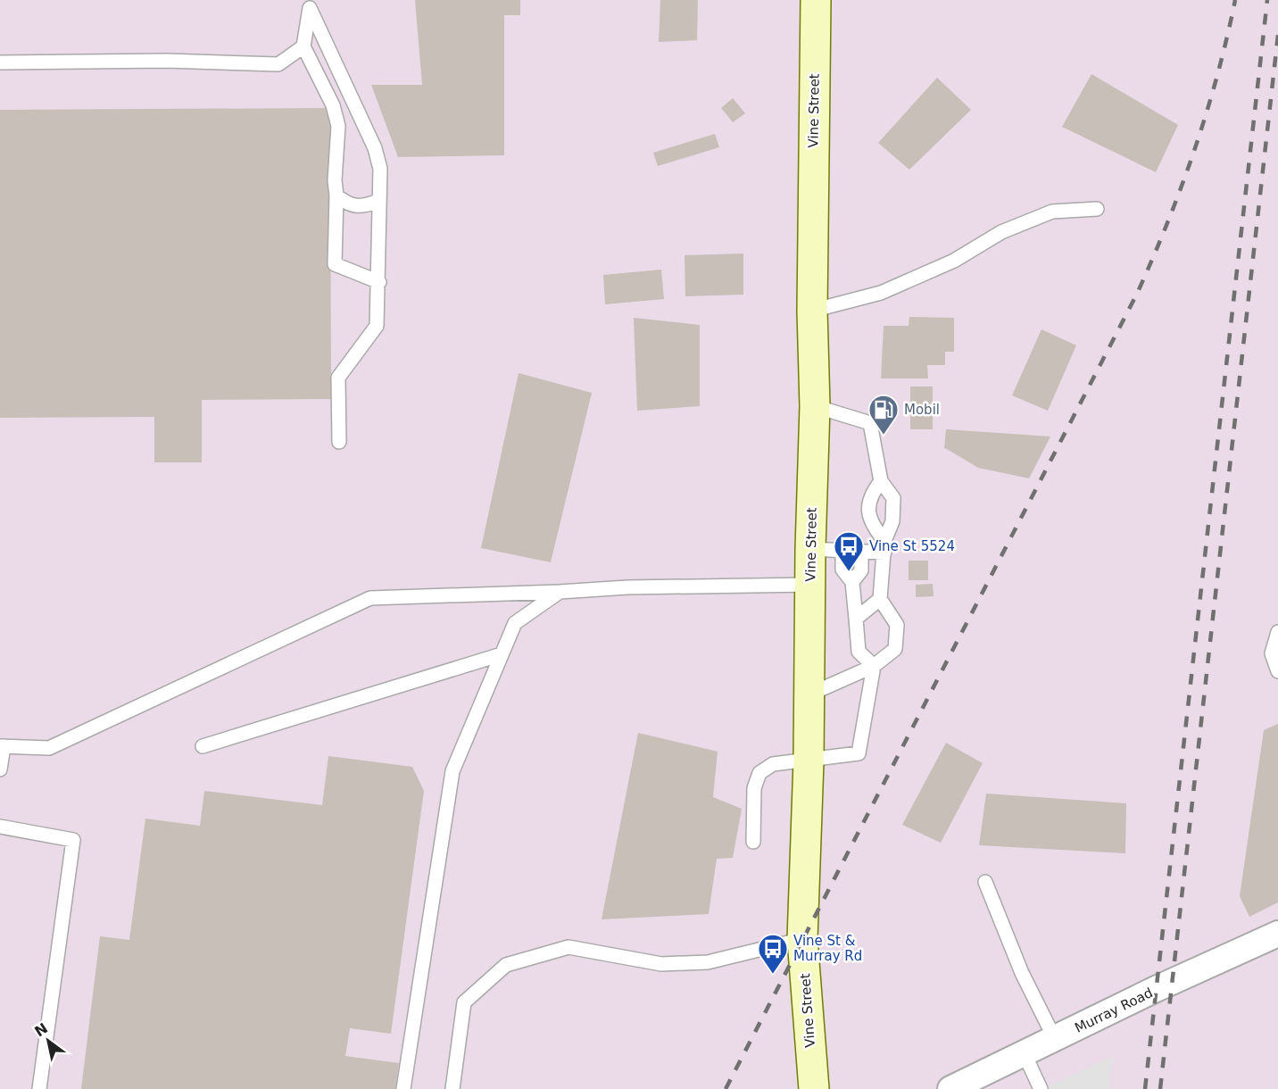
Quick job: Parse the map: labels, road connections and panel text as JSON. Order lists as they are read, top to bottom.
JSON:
{
  "streets": {
    "main road": ["Vine Street"],
    "street": ["Murray Road"]
  },
  "places": {
    "fuel station": ["Mobil"],
    "bus stop": ["Vine St 5524", "Vine St & Murray Rd"]
  },
  "north": "top left"
}
